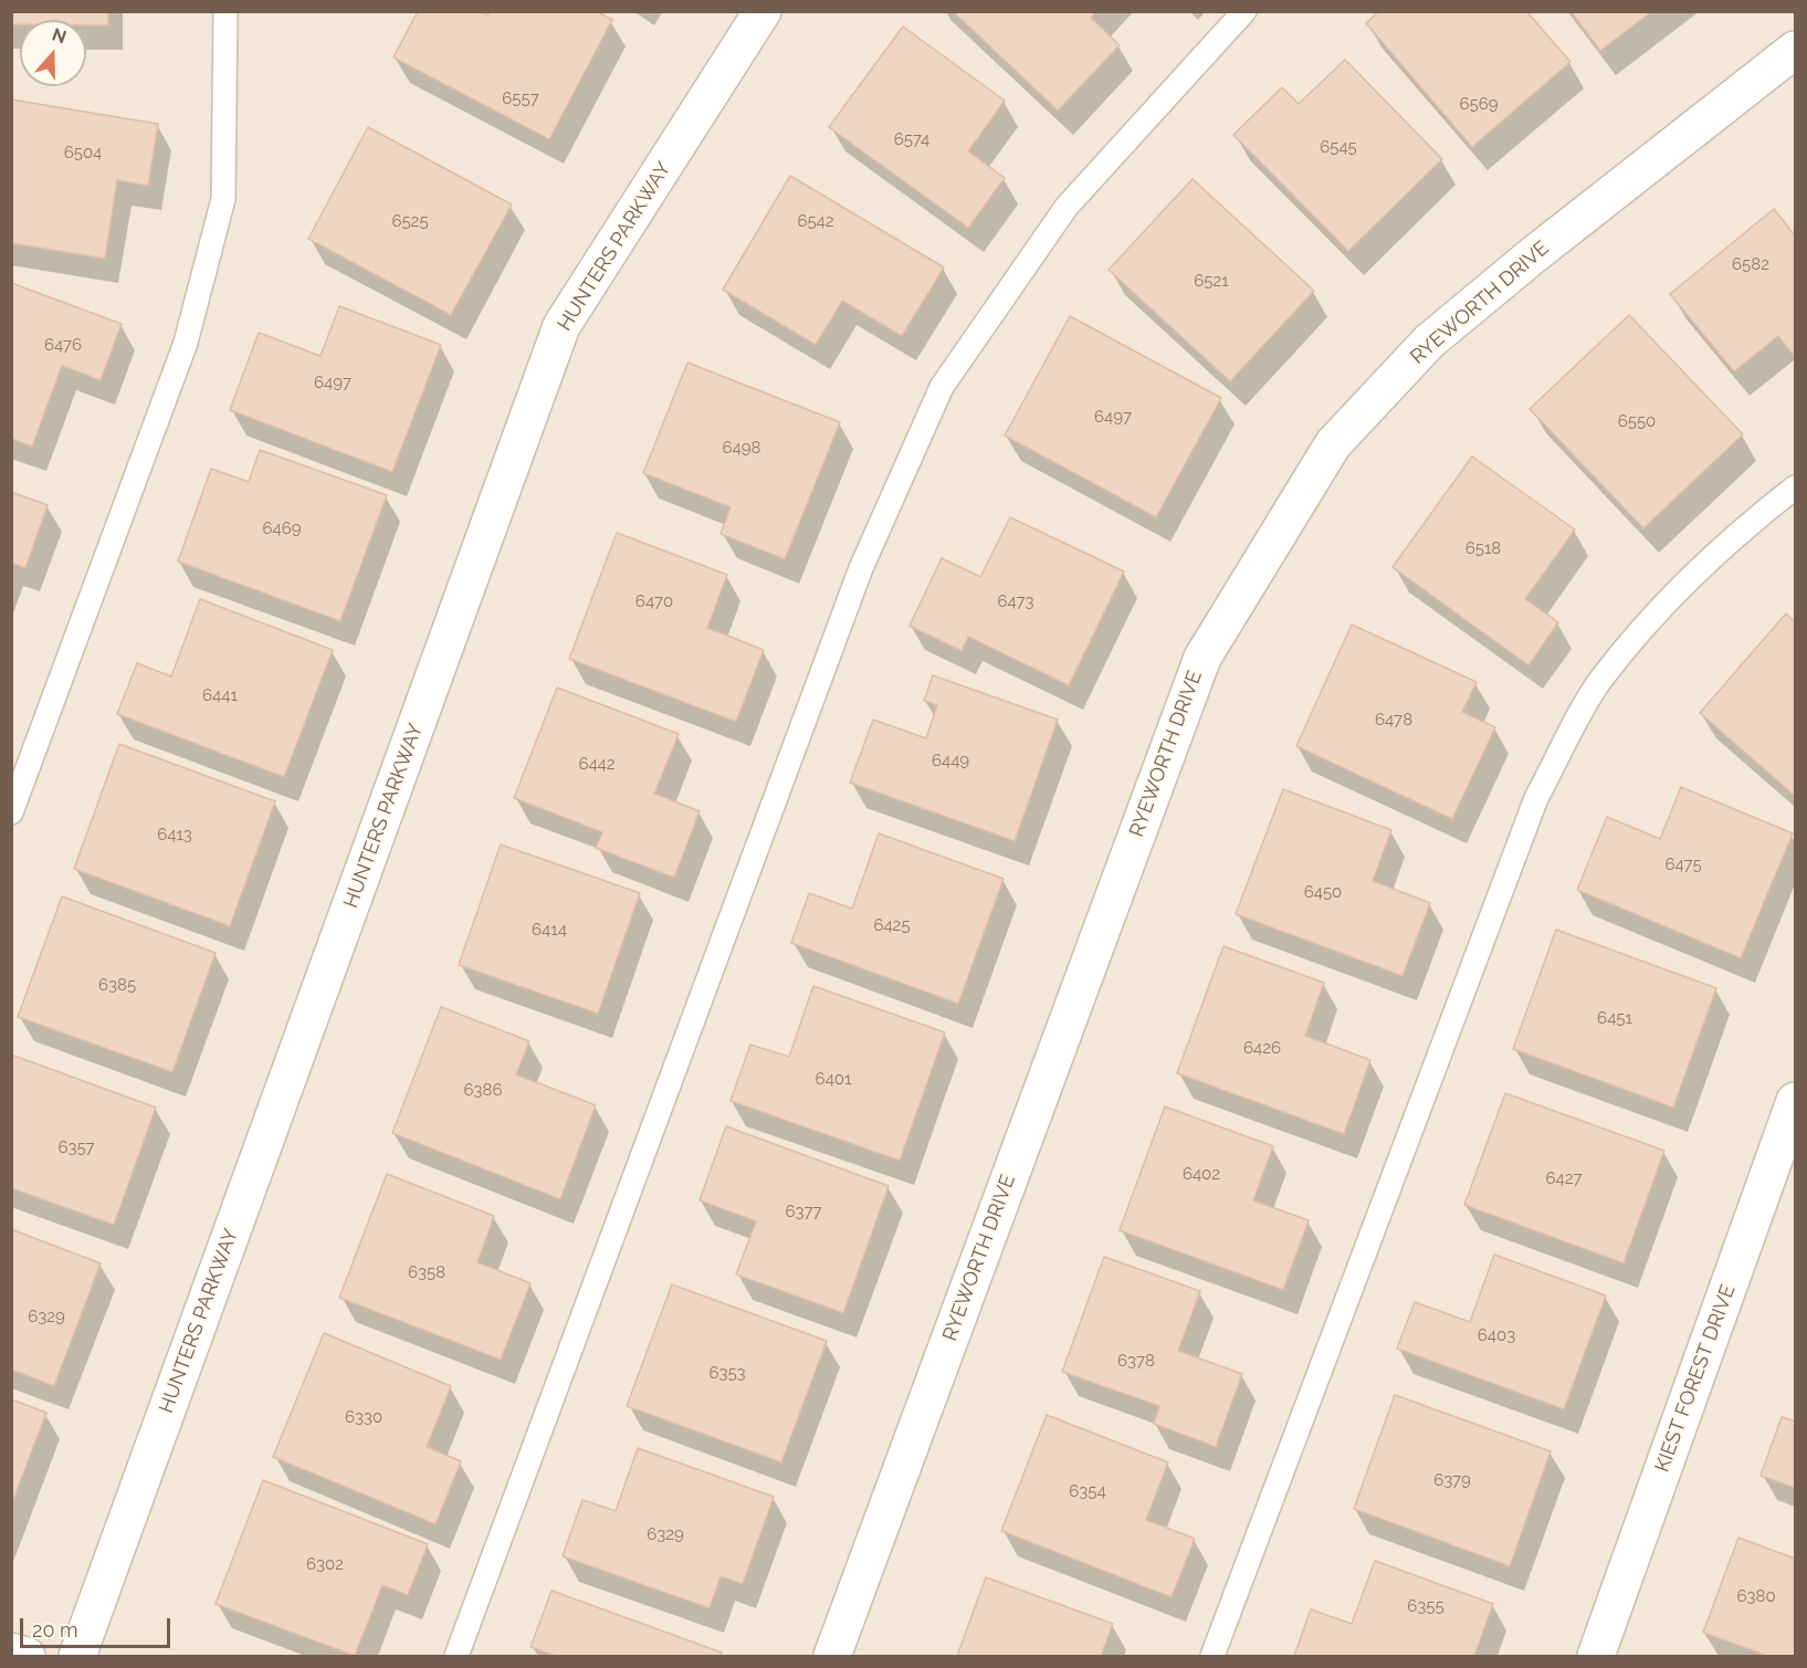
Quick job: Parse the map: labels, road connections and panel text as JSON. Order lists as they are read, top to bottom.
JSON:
{
  "streets": {
    "street": ["HUNTERS PARKWAY", "RYEWORTH DRIVE", "KIEST FOREST DRIVE"]
  },
  "house_numbers": [
    "6557",
    "6569",
    "6574",
    "6545",
    "6504",
    "6525",
    "6542",
    "6582",
    "6521",
    "6476",
    "6497",
    "6497",
    "6550",
    "6498",
    "6469",
    "6518",
    "6470",
    "6473",
    "6441",
    "6478",
    "6449",
    "6442",
    "6413",
    "6475",
    "6450",
    "6425",
    "6414",
    "6385",
    "6451",
    "6426",
    "6401",
    "6386",
    "6357",
    "6402",
    "6427",
    "6377",
    "6358",
    "6329",
    "6403",
    "6378",
    "6353",
    "6330",
    "6379",
    "6354",
    "6329",
    "6302",
    "6380",
    "6355"
  ],
  "scale_bar": "20 m",
  "north": "top"
}
